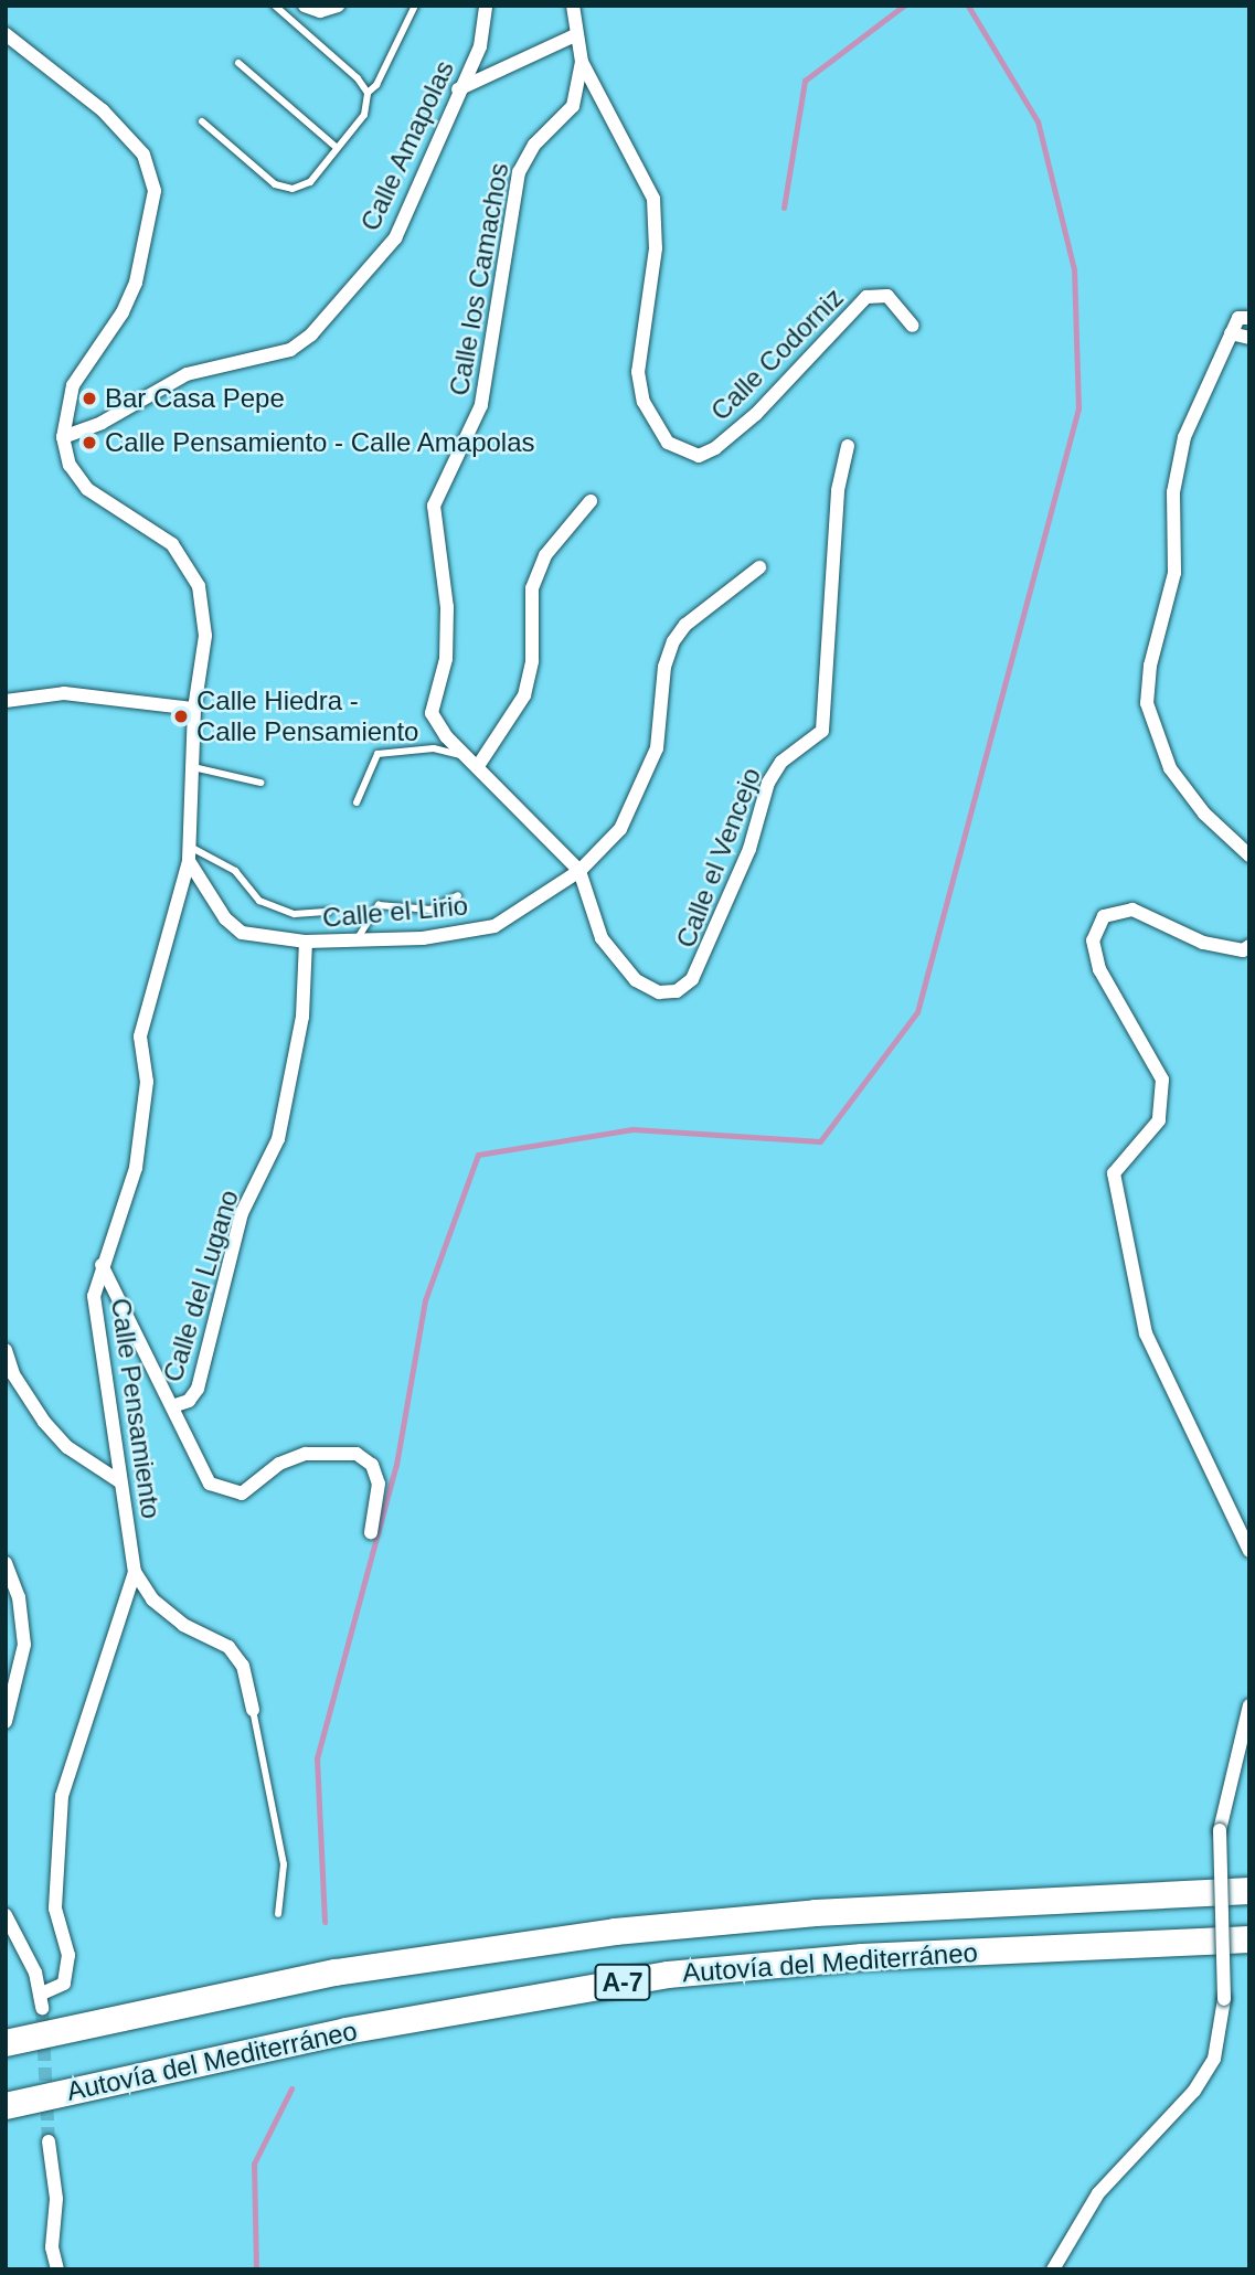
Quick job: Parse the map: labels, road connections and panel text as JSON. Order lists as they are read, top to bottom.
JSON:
{
  "streets": {
    "highway": ["Autovía del Mediterráneo", "A-7"],
    "street": [
      "Calle Amapolas",
      "Calle los Camachos",
      "Calle Codorniz",
      "Calle el Vencejo",
      "Calle el Lirio",
      "Calle del Lugano",
      "Calle Pensamiento"
    ]
  },
  "crossings": [
    ["Calle Amapolas", "Calle Pensamiento"],
    ["Calle los Camachos", "Calle Codorniz"],
    ["Calle los Camachos", "Calle el Vencejo"],
    ["Calle los Camachos", "Calle el Lirio"],
    ["Calle el Vencejo", "Calle el Lirio"],
    ["Calle el Lirio", "Calle del Lugano"],
    ["Calle el Lirio", "Calle Pensamiento"]
  ],
  "places": ["Bar Casa Pepe", "Calle Pensamiento - Calle Amapolas", "Calle Hiedra - Calle Pensamiento"]
}
